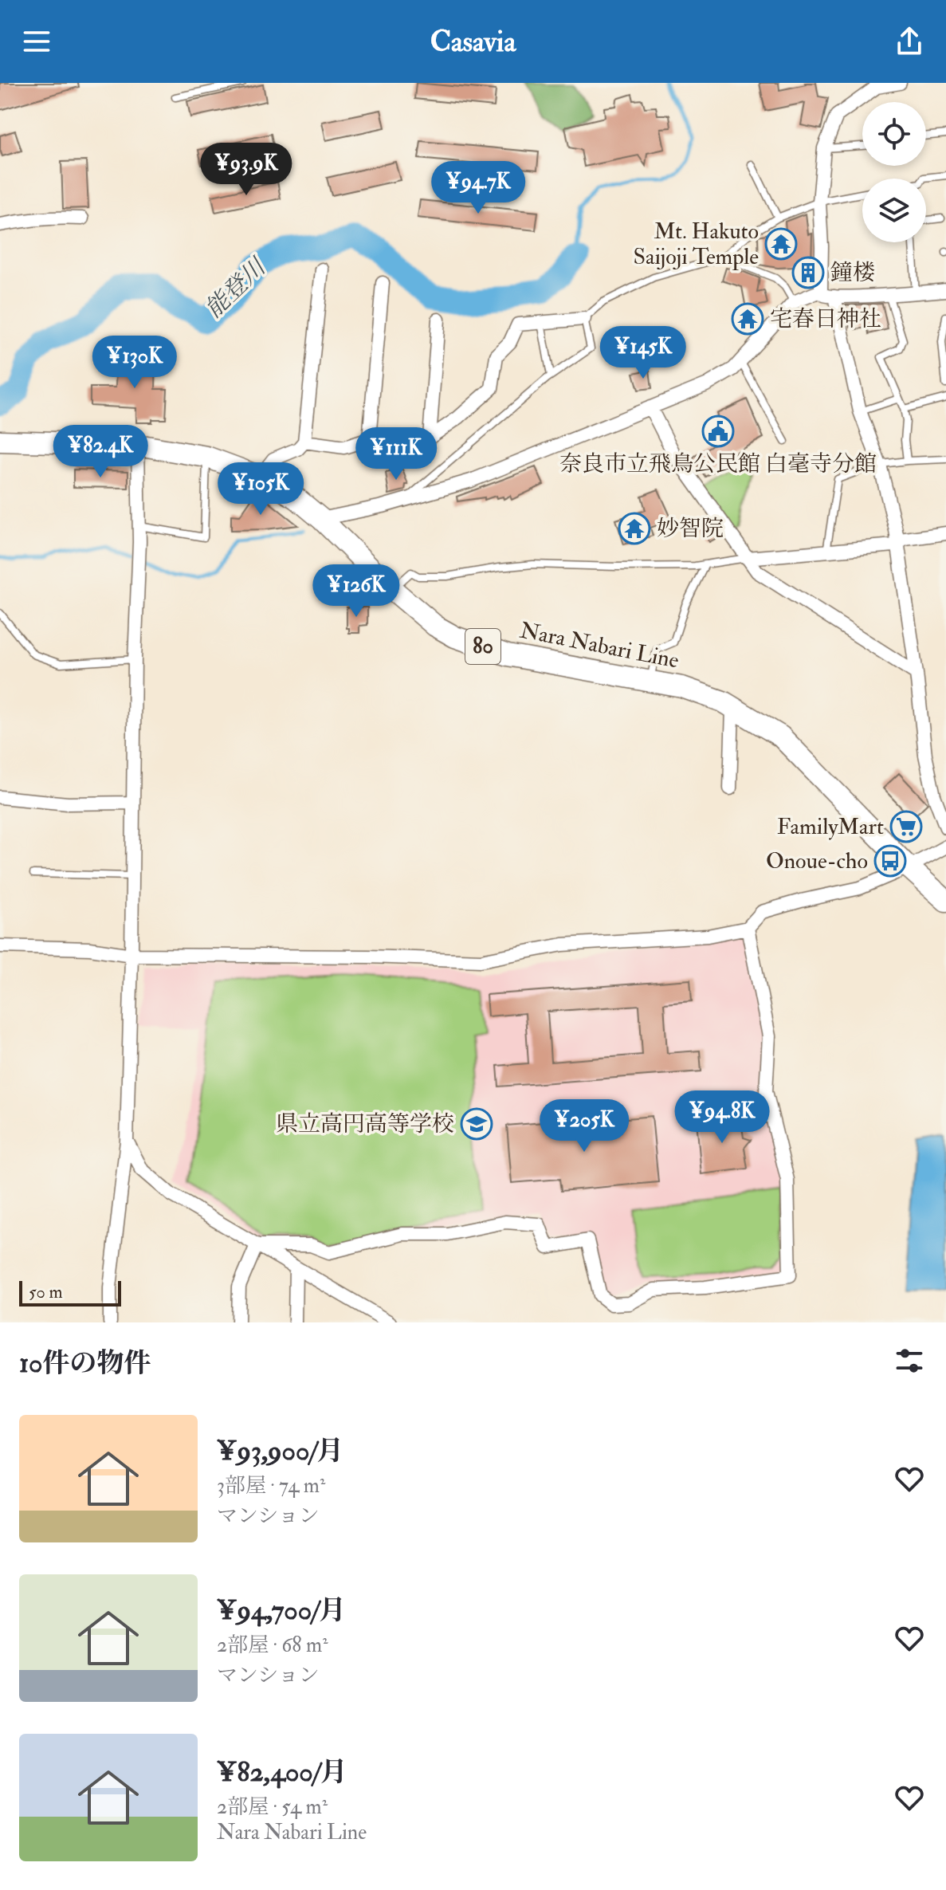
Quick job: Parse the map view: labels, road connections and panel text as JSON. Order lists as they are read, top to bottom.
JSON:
{
  "streets": {
    "main road": ["Nara Nabari Line", "80"]
  },
  "water": ["能登川"],
  "places": {
    "temple": ["Mt. Hakuto Saijoji Temple", "宅春日神社", "妙智院"],
    "building": ["鐘楼"],
    "public building": ["奈良市立飛鳥公民館 白毫寺分館"],
    "supermarket": ["FamilyMart"],
    "bus stop": ["Onoue-cho"],
    "school or university": ["県立高円高等学校"]
  },
  "scale_bar": "50 m",
  "page": {
    "header": "Casavia",
    "price": [
      "¥93.9K",
      "¥94.7K",
      "¥145K",
      "¥130K",
      "¥82.4K",
      "¥111K",
      "¥105K",
      "¥126K",
      "¥94.8K",
      "¥205K"
    ],
    "scale": "50 m",
    "heading": "10件の物件",
    "list": [
      {
        "name": "¥93,900/月",
        "note": "3部屋 · 74 m² · マンション"
      },
      {
        "name": "¥94,700/月",
        "note": "2部屋 · 68 m² · マンション"
      },
      {
        "name": "¥82,400/月",
        "note": "2部屋 · 54 m² · Nara Nabari Line"
      }
    ]
  }
}
